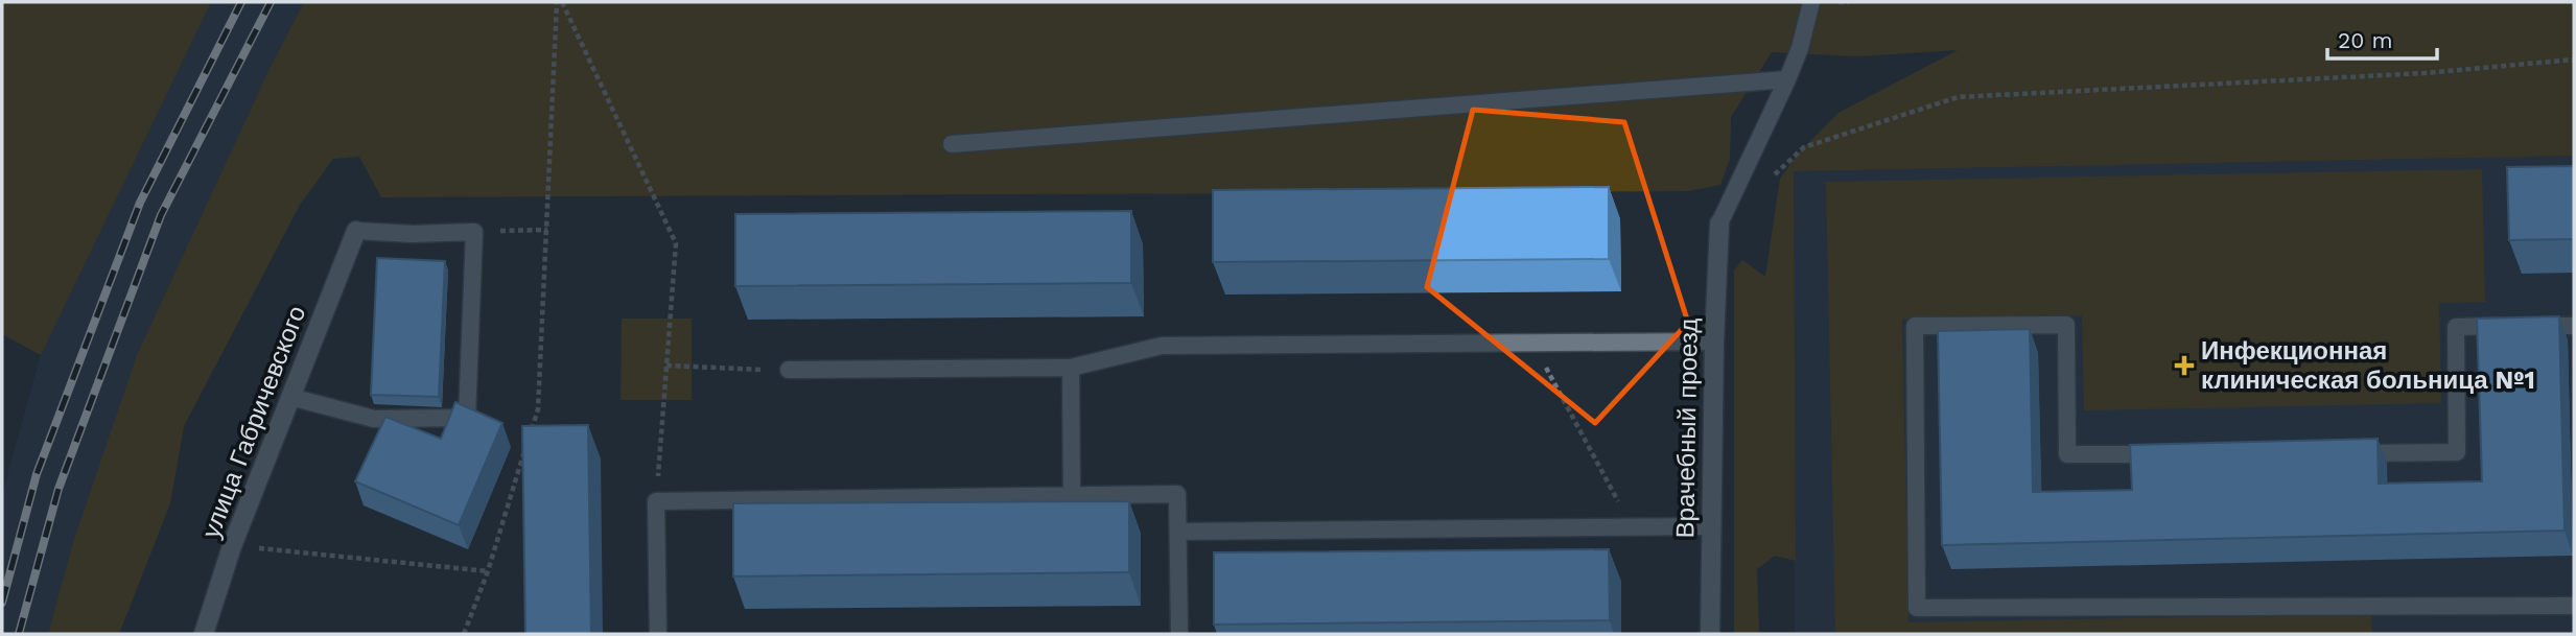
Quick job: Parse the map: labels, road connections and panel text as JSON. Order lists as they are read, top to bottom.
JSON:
{
  "streets": {
    "street": ["улица Габричевского", "Врачебный проезд"]
  },
  "places": {
    "health": ["Инфекционная клиническая больница №1"]
  },
  "scale_bar": "20 m"
}
